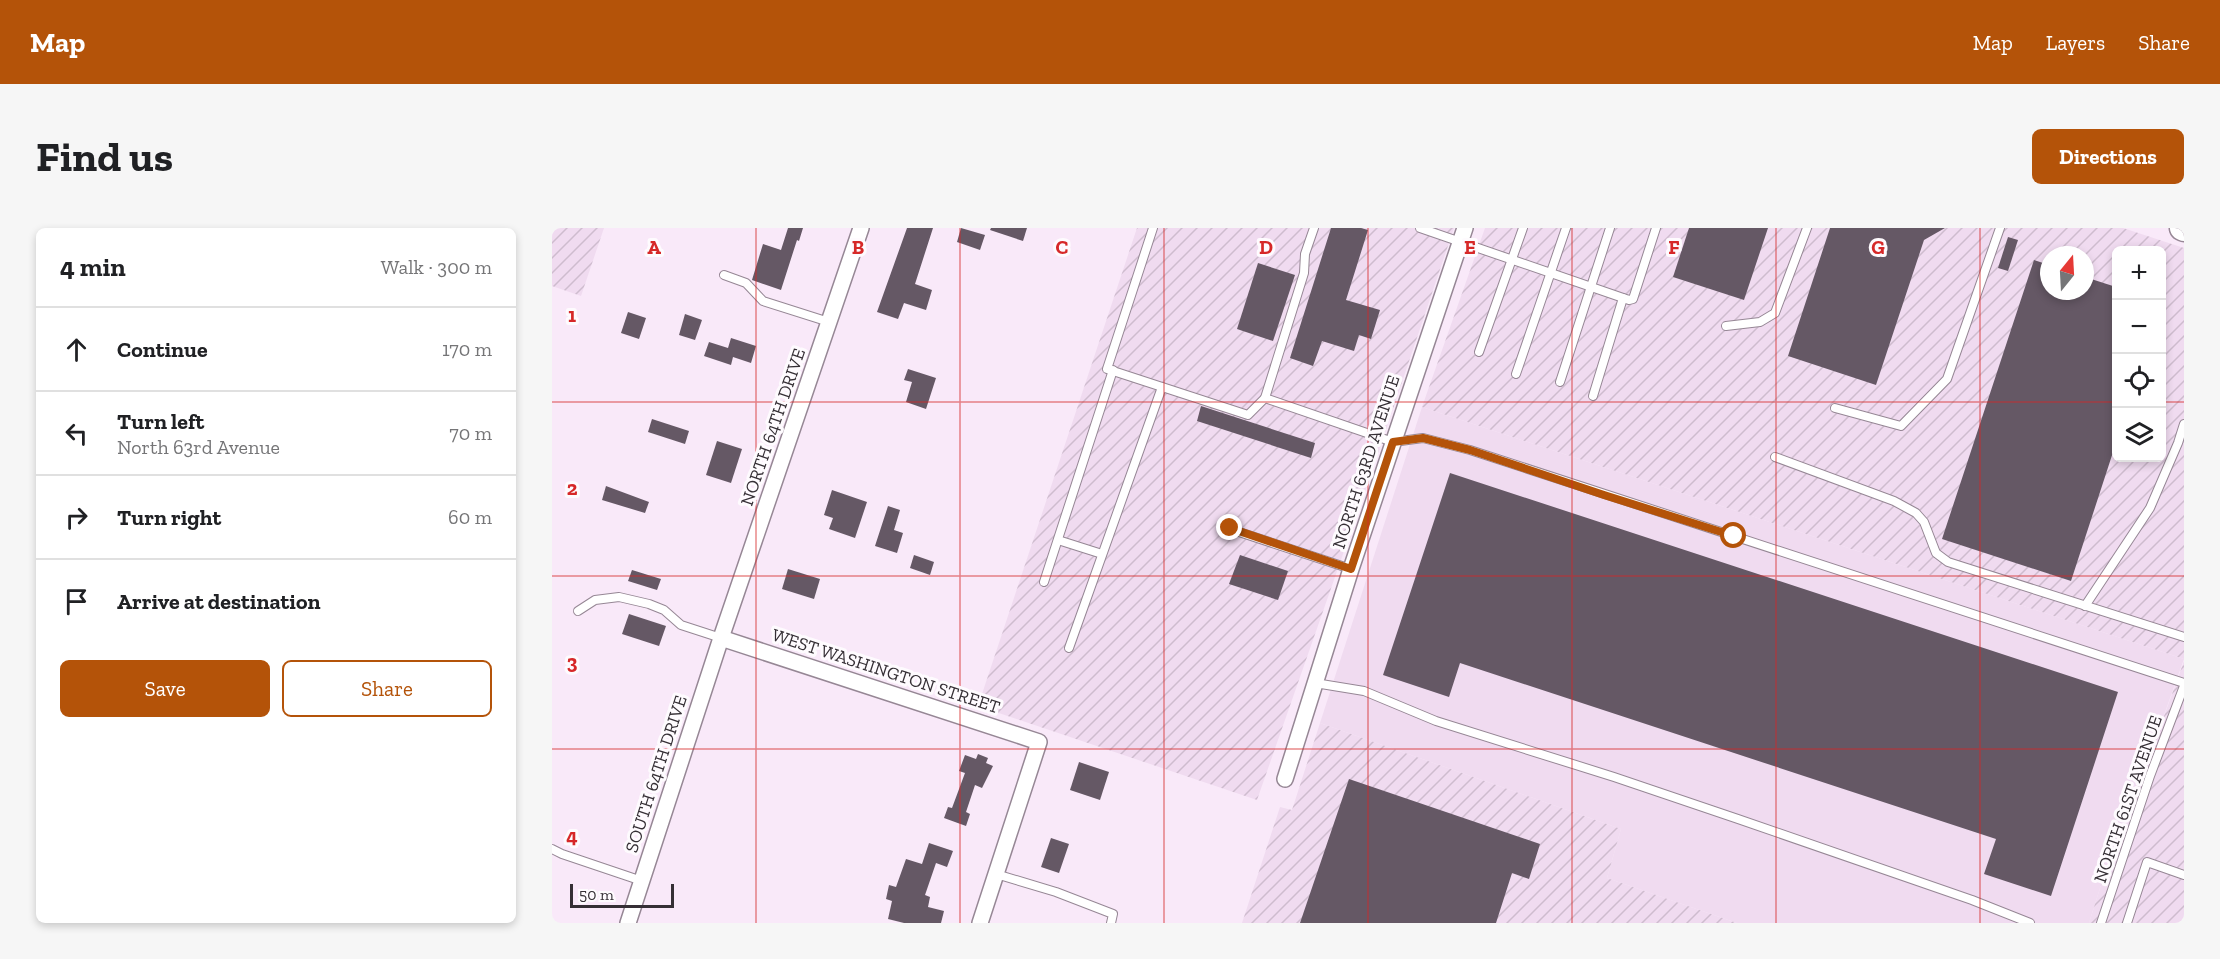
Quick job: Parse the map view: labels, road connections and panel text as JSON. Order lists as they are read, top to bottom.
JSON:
{
  "streets": {
    "street": [
      "NORTH 64TH DRIVE",
      "NORTH 63RD AVENUE",
      "WEST WASHINGTON STREET",
      "SOUTH 64TH DRIVE"
    ],
    "lane": ["NORTH 61ST AVENUE"]
  },
  "crossings": [
    ["NORTH 64TH DRIVE", "WEST WASHINGTON STREET"],
    ["NORTH 64TH DRIVE", "SOUTH 64TH DRIVE"],
    ["WEST WASHINGTON STREET", "SOUTH 64TH DRIVE"]
  ],
  "scale_bar": "50 m",
  "north": "top",
  "page": {
    "header": "Map",
    "nav": ["Map", "Layers", "Share"],
    "buttons": [
      "Directions",
      ["Save", "Share"]
    ],
    "title": "Find us",
    "heading": ["4 min", "Walk · 300 m"],
    "map_buttons": ["+", "−"],
    "list": [
      ["Continue", "170 m"],
      ["Turn left", "North 63rd Avenue", "70 m"],
      ["Turn right", "60 m"],
      "Arrive at destination"
    ],
    "scale": "50 m"
  },
  "grid": {
    "columns": [
      "A",
      "B",
      "C",
      "D",
      "E",
      "F",
      "G"
    ],
    "rows": [
      "1",
      "2",
      "3",
      "4"
    ]
  }
}
